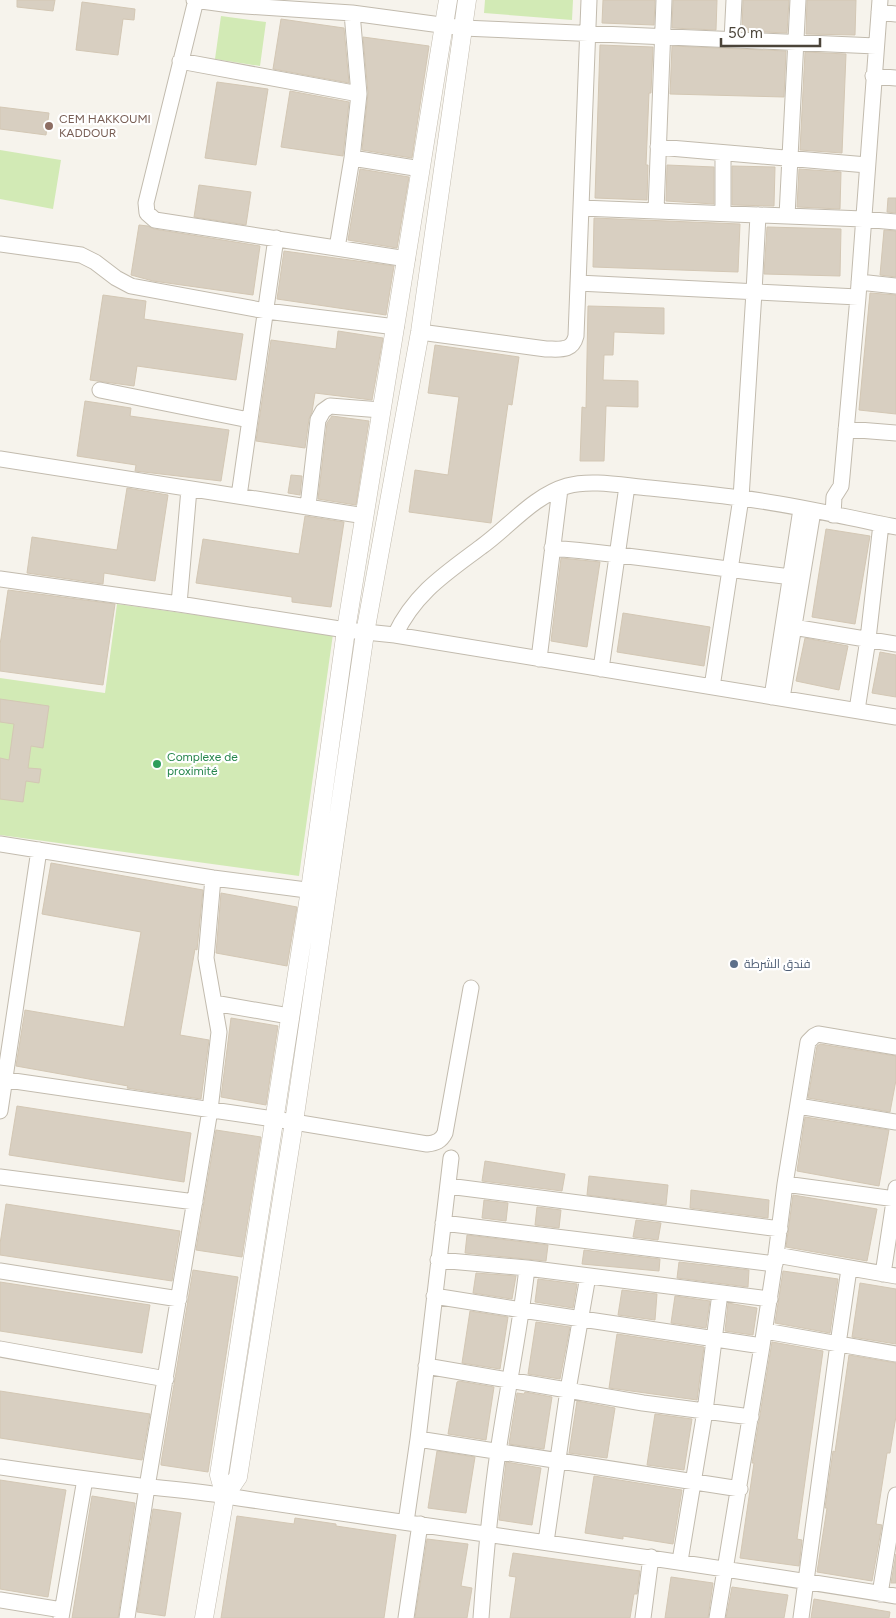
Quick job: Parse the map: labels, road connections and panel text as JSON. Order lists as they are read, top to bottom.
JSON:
{
  "places": ["CEM HAKKOUMI KADDOUR", "Complexe de proximité", "فندق الشرطة"],
  "scale_bar": "50 m"
}
